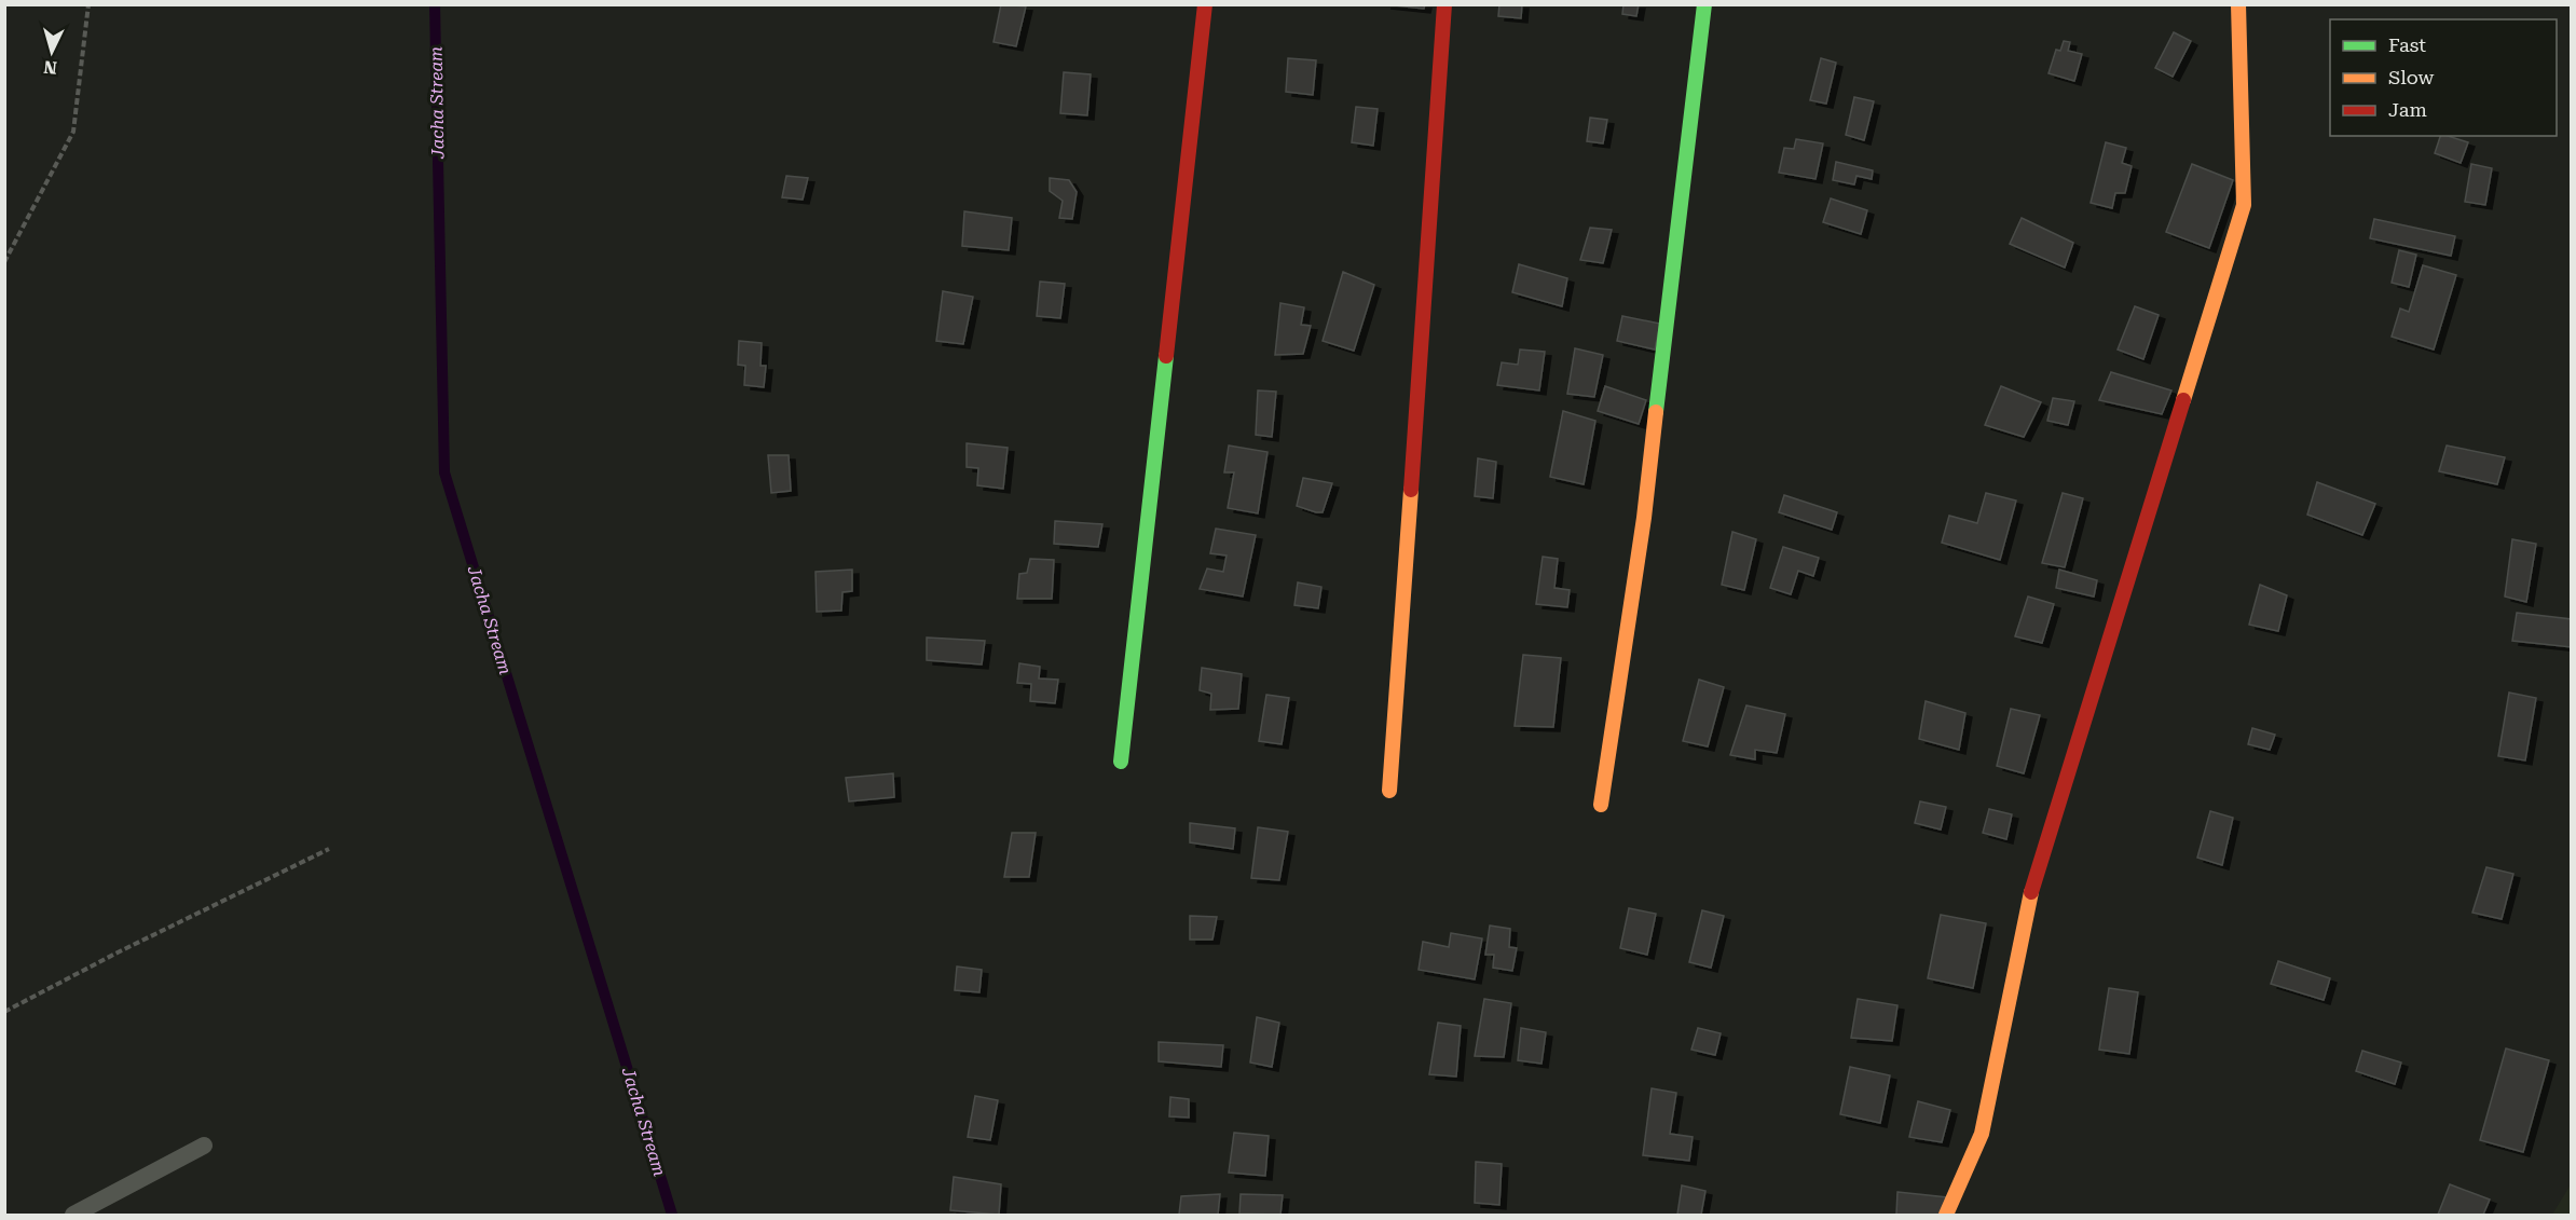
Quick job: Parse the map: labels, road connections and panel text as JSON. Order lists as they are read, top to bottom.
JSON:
{
  "water": ["Jacha Stream"],
  "legend": ["Fast", "Slow", "Jam"],
  "north": "bottom"
}
